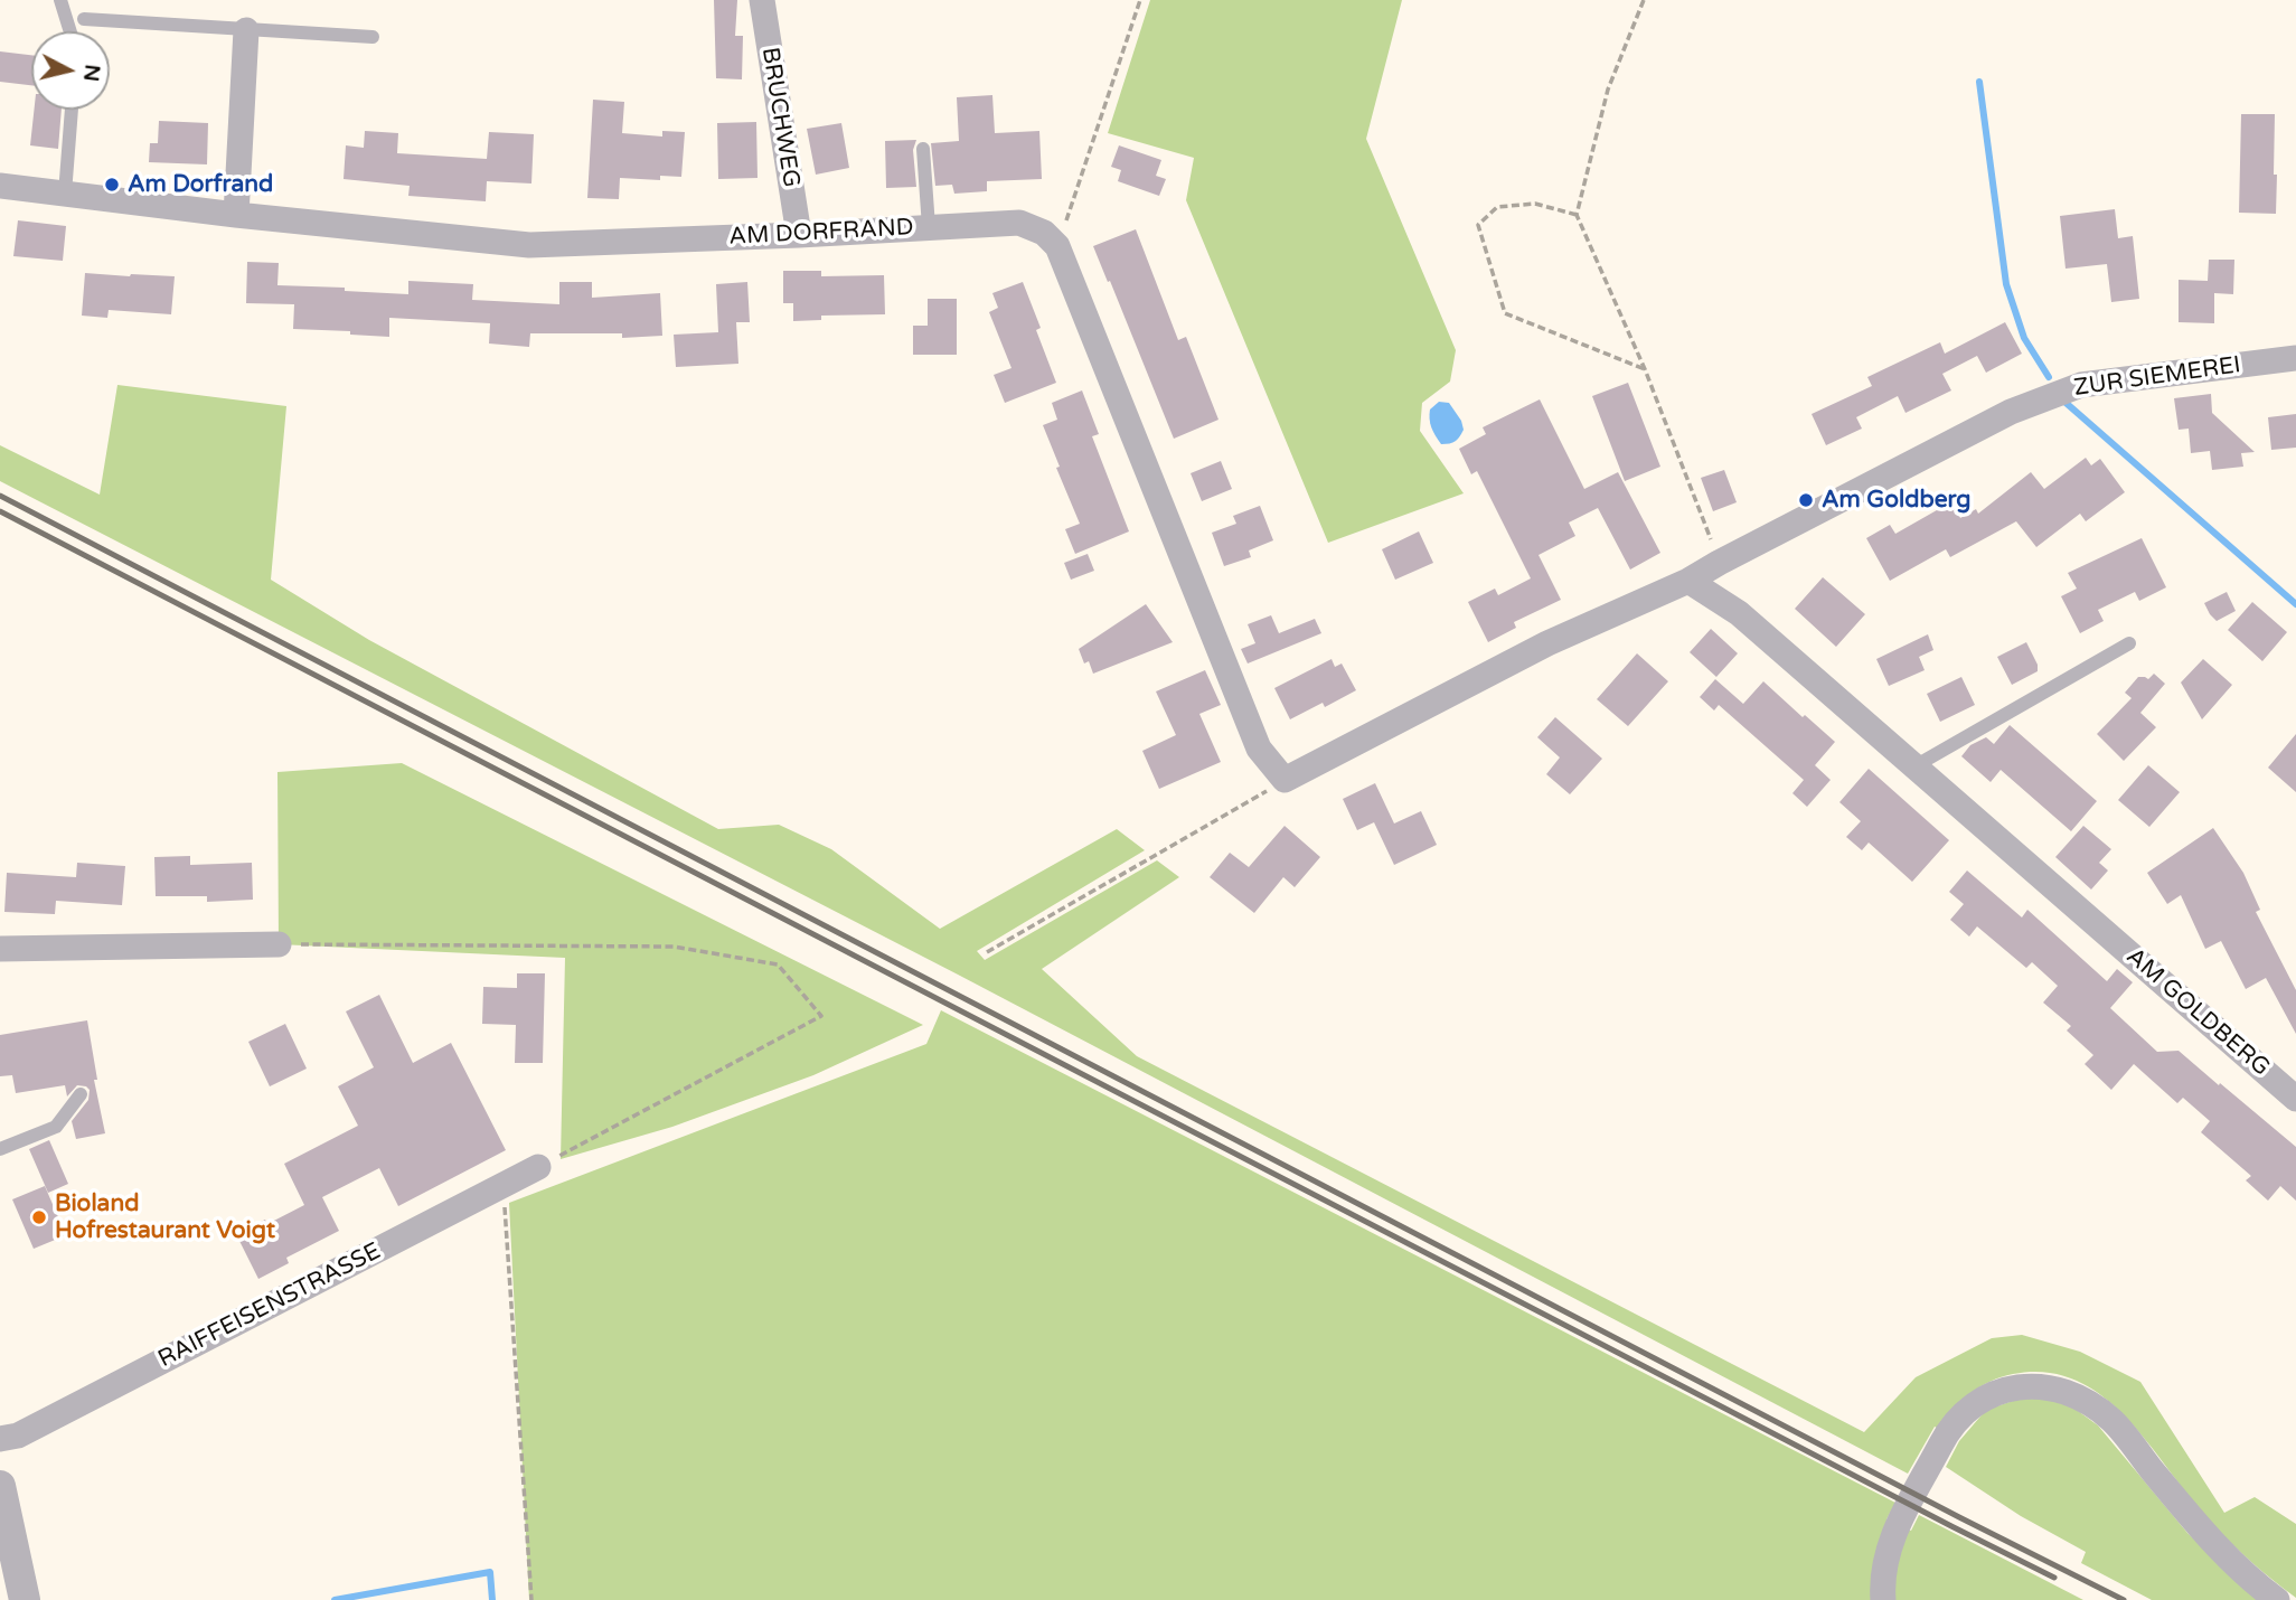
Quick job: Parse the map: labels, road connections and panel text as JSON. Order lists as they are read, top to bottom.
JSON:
{
  "streets": {
    "street": [
      "BRUCHWEG",
      "AM DORFRAND",
      "ZUR SIEMEREI",
      "AM GOLDBERG",
      "RAIFFEISENSTRASSE"
    ]
  },
  "crossings": [
    ["BRUCHWEG", "AM DORFRAND"],
    ["ZUR SIEMEREI", "AM GOLDBERG"]
  ],
  "places": ["Am Dorfrand", "Am Goldberg", "Bioland Hofrestaurant Voigt"],
  "north": "right"
}
